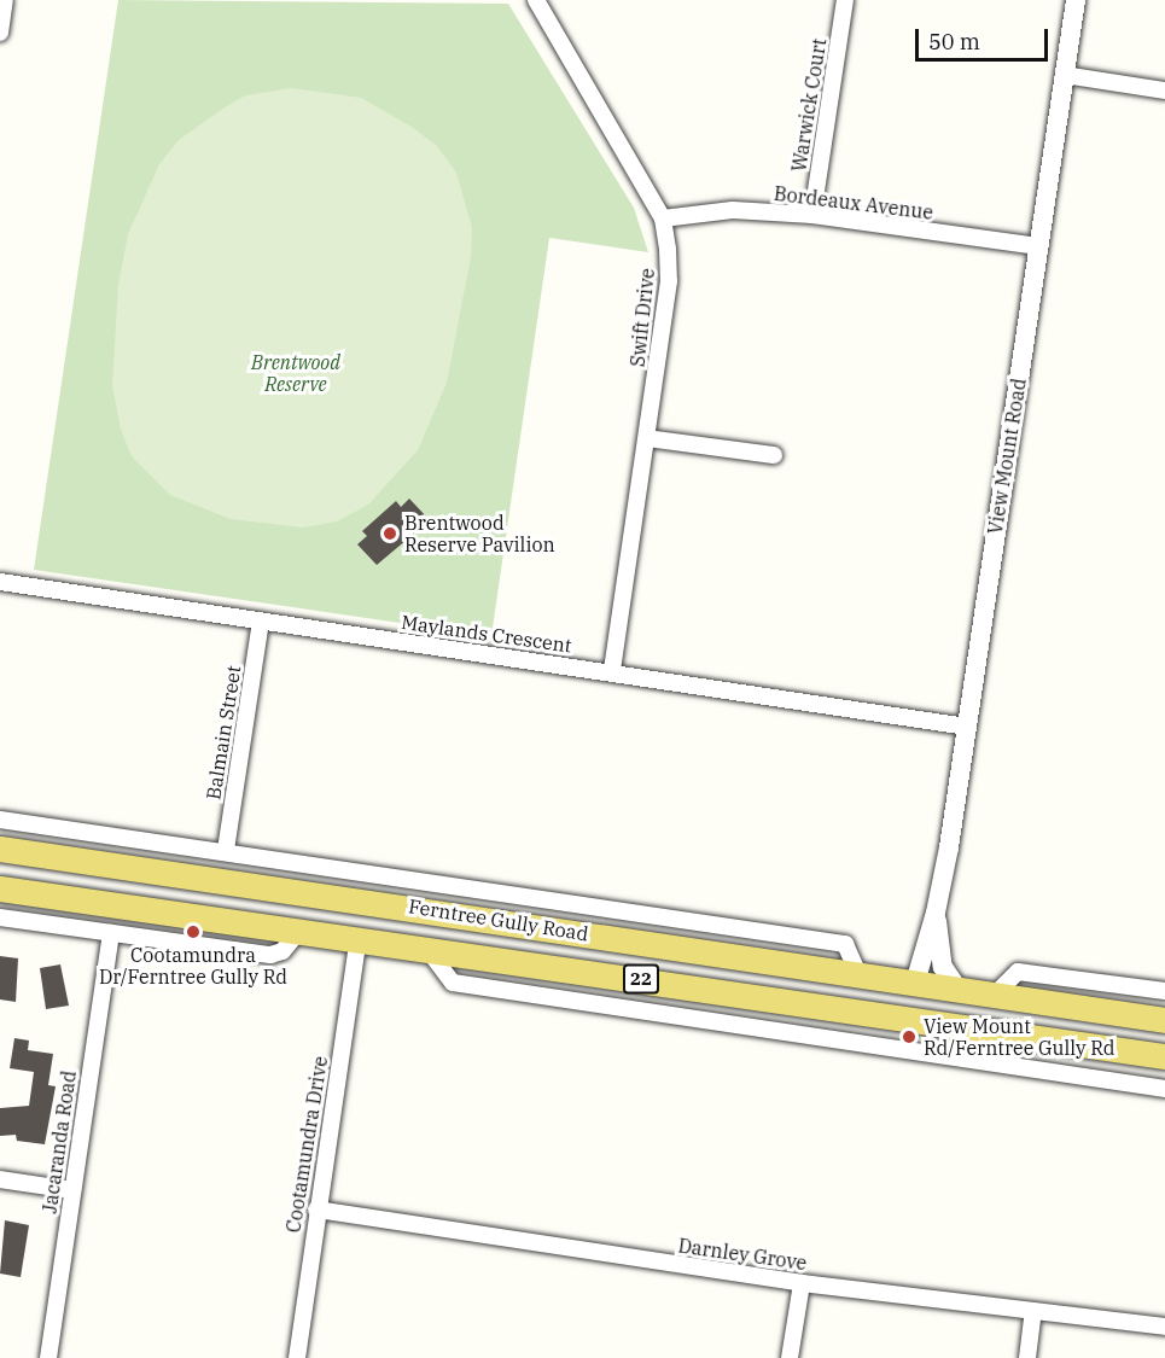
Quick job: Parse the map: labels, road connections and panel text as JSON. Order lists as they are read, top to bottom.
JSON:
{
  "streets": {
    "main road": ["Ferntree Gully Road", "22"],
    "street": [
      "Warwick Court",
      "Bordeaux Avenue",
      "Swift Drive",
      "View Mount Road",
      "Maylands Crescent",
      "Balmain Street",
      "Jacaranda Road",
      "Cootamundra Drive",
      "Darnley Grove"
    ]
  },
  "crossings": [
    ["Warwick Court", "Bordeaux Avenue"],
    ["Bordeaux Avenue", "Swift Drive"],
    ["Bordeaux Avenue", "View Mount Road"],
    ["Swift Drive", "Maylands Crescent"],
    ["View Mount Road", "Maylands Crescent"],
    ["View Mount Road", "Ferntree Gully Road"],
    ["Maylands Crescent", "Balmain Street"],
    ["Ferntree Gully Road", "Cootamundra Drive"],
    ["Cootamundra Drive", "Darnley Grove"]
  ],
  "parks": ["Brentwood Reserve"],
  "places": ["Brentwood Reserve Pavilion", "Cootamundra Dr/Ferntree Gully Rd", "View Mount Rd/Ferntree Gully Rd"],
  "scale_bar": "50 m"
}
